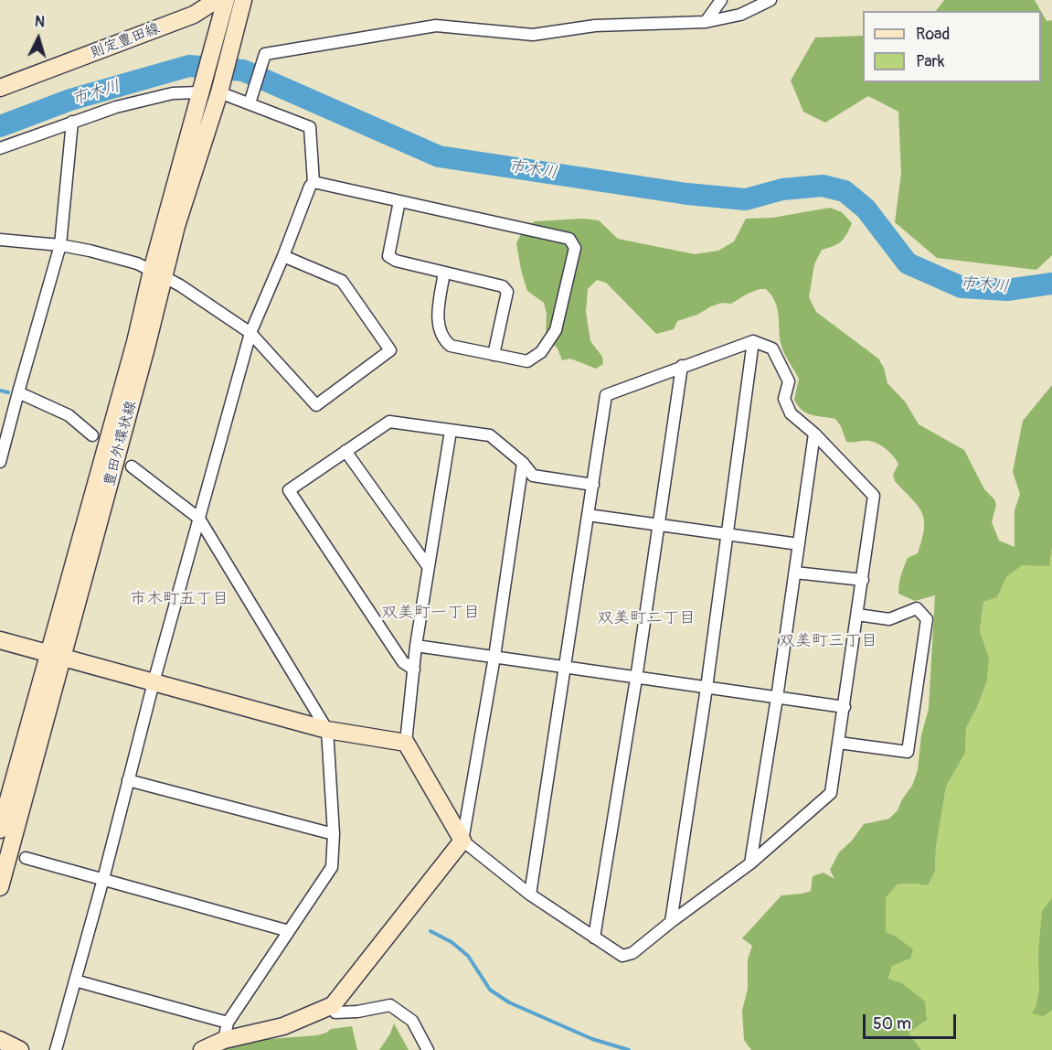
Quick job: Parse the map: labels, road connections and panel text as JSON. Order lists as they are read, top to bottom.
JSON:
{
  "streets": {
    "street": ["則定豊田線", "豊田外環状線"]
  },
  "districts": [
    "市木町五丁目",
    "双美町一丁目",
    "双美町二丁目",
    "双美町三丁目"
  ],
  "water": ["市木川"],
  "legend": ["Road", "Park"],
  "scale_bar": "50 m",
  "north": "top"
}
